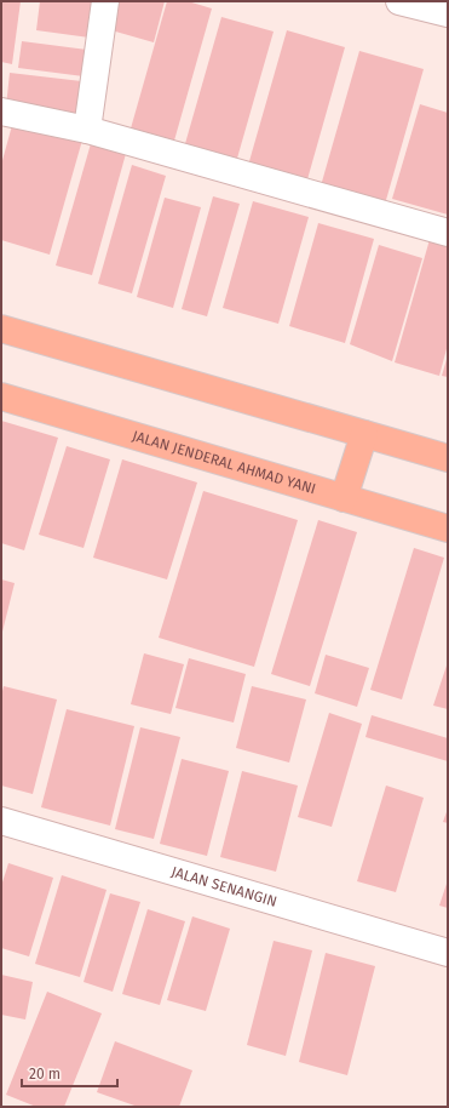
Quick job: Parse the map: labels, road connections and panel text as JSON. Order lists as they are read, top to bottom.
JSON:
{
  "streets": {
    "main road": ["JALAN JENDERAL AHMAD YANI"],
    "street": ["JALAN SENANGIN"]
  },
  "scale_bar": "20 m"
}
